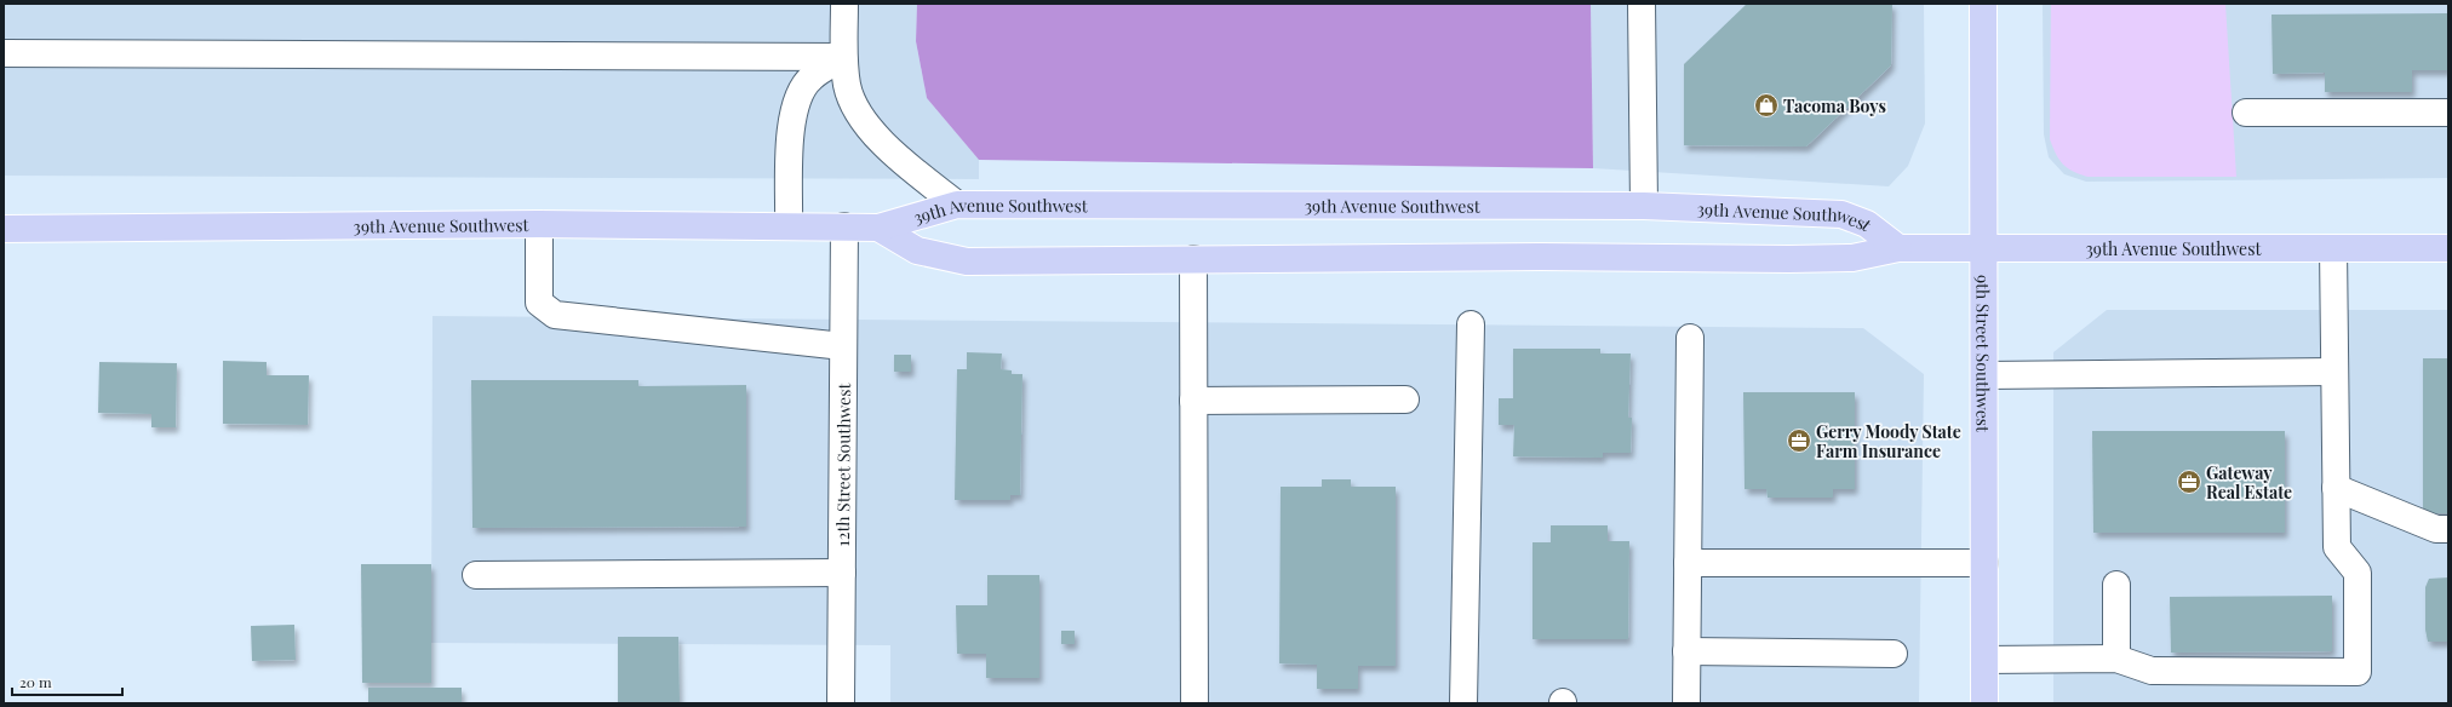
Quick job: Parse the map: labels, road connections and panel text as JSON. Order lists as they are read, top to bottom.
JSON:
{
  "streets": {
    "main road": ["39th Avenue Southwest", "9th Street Southwest"],
    "street": ["12th Street Southwest"]
  },
  "crossings": [
    ["39th Avenue Southwest", "9th Street Southwest"],
    ["39th Avenue Southwest", "12th Street Southwest"]
  ],
  "places": {
    "shop": ["Tacoma Boys"],
    "office": ["Gerry Moody State Farm Insurance", "Gateway Real Estate"]
  },
  "scale_bar": "20 m"
}
